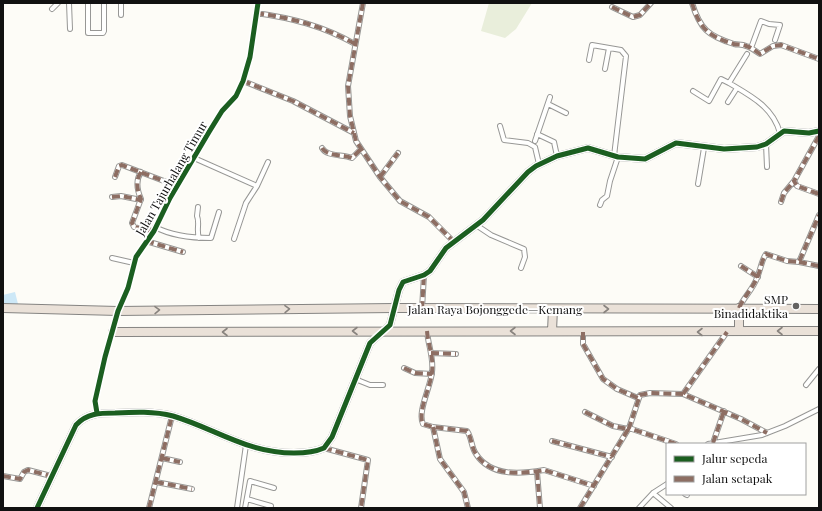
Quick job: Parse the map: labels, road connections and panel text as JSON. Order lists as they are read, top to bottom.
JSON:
{
  "streets": {
    "highway": ["Jalan Raya Bojonggede—Kemang"],
    "street": ["Jalan Tajurhalang Timur"]
  },
  "crossings": [
    ["Jalan Tajurhalang Timur", "Jalan Raya Bojonggede—Kemang"]
  ],
  "places": ["SMP Binadidaktika"],
  "legend": ["Jalur sepeda", "Jalan setapak"]
}
